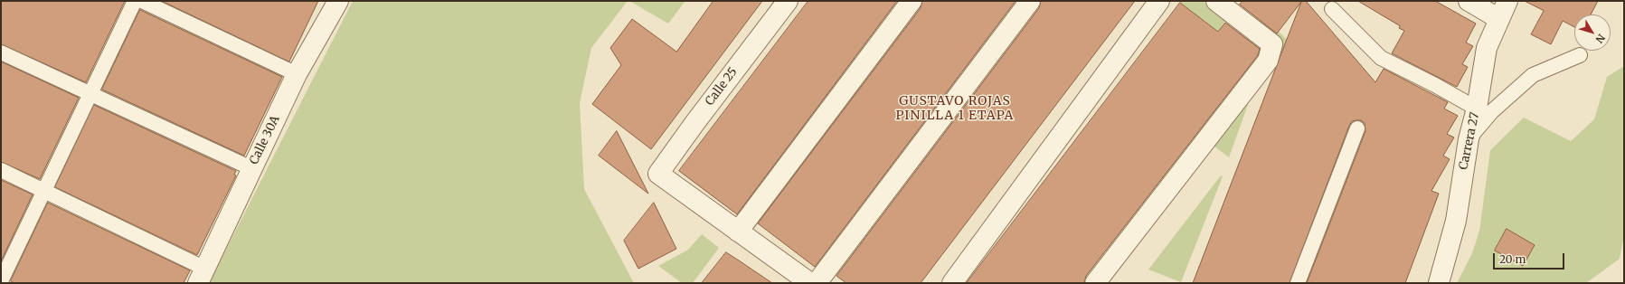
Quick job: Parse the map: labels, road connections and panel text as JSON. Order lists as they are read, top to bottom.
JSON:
{
  "streets": {
    "street": ["Calle 25", "Calle 30A", "Carrera 27"]
  },
  "districts": ["GUSTAVO ROJAS PINILLA 1 ETAPA"],
  "scale_bar": "20 m",
  "north": "bottom right"
}
